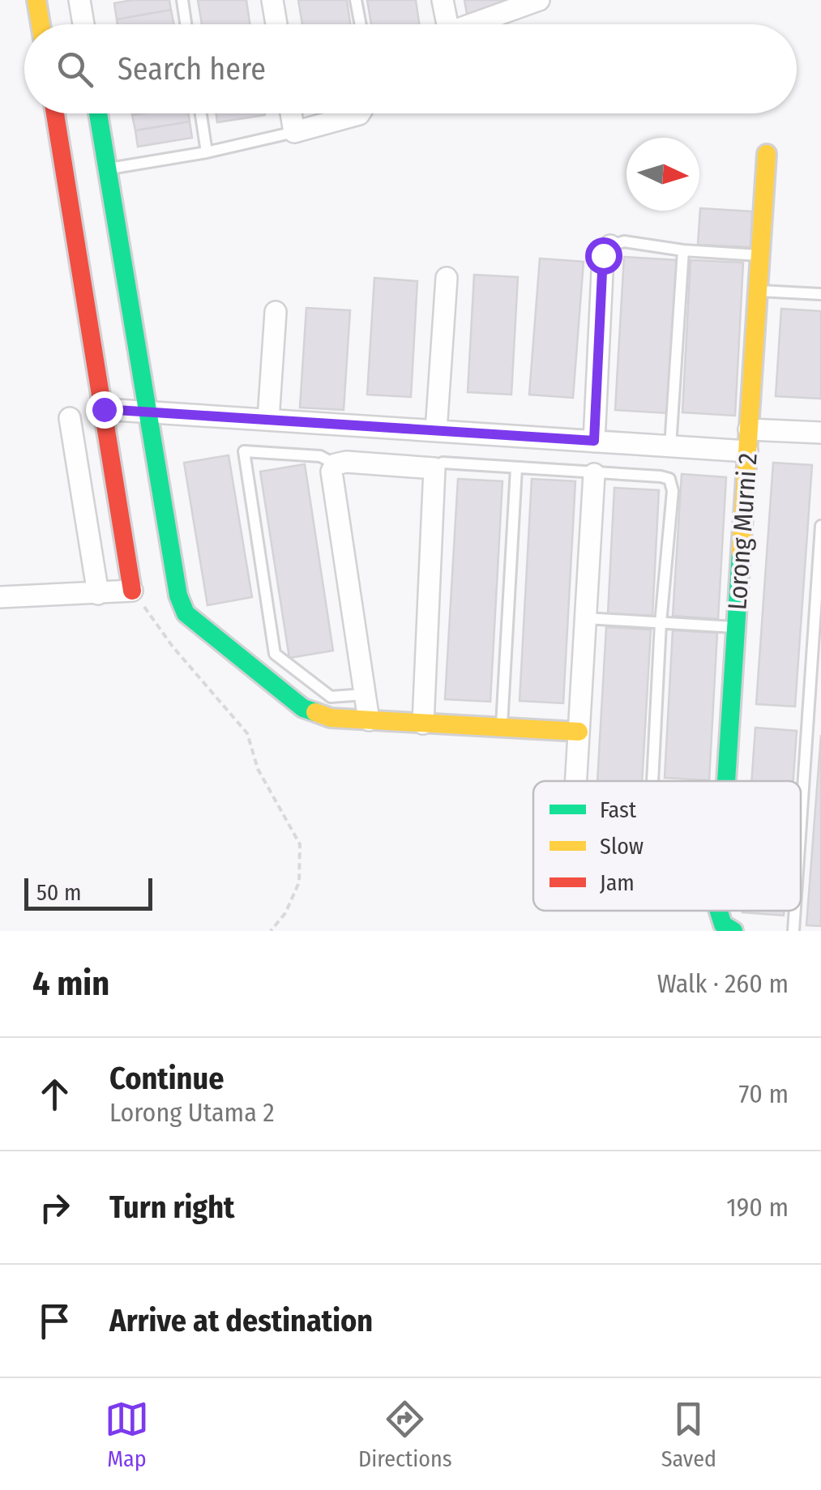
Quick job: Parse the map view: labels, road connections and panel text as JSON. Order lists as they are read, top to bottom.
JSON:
{
  "streets": {
    "street": ["Lorong Murni 2"]
  },
  "legend": ["Fast", "Slow", "Jam"],
  "scale_bar": "50 m",
  "north": "right",
  "page": {
    "search": "Search here",
    "scale": "50 m",
    "heading": ["4 min", "Walk · 260 m"],
    "list": [
      ["Continue", "Lorong Utama 2", "70 m"],
      ["Turn right", "190 m"],
      "Arrive at destination"
    ],
    "nav": ["Map", "Directions", "Saved"]
  }
}
